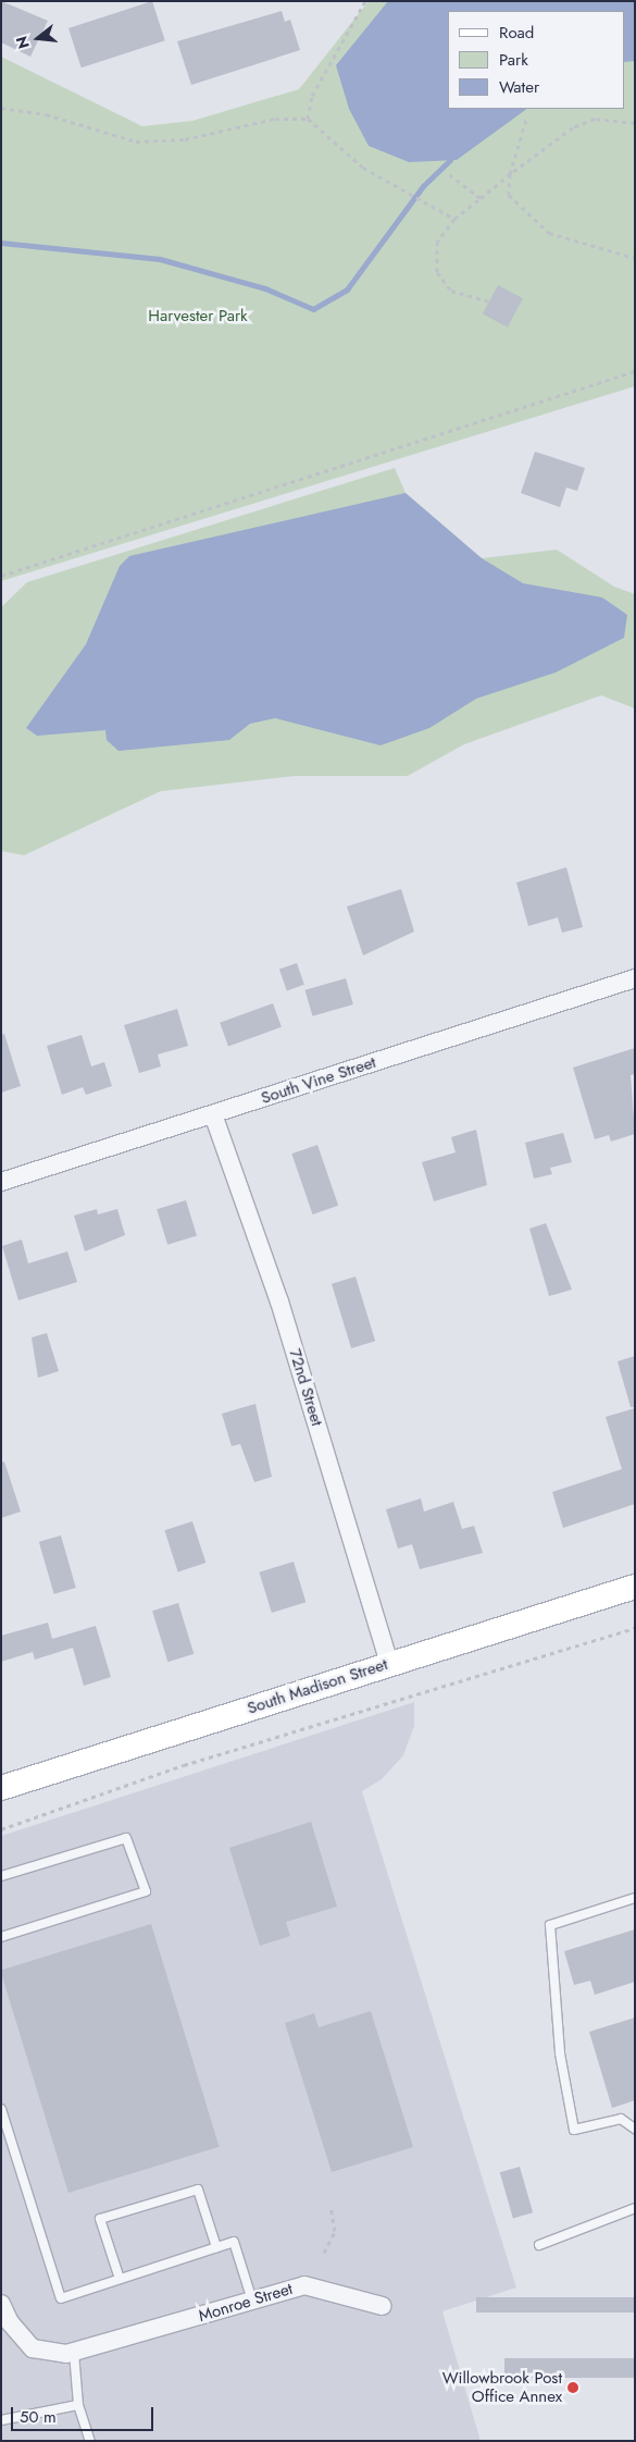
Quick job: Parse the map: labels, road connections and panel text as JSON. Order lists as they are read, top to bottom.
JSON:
{
  "streets": {
    "street": [
      "South Vine Street",
      "72nd Street",
      "South Madison Street",
      "Monroe Street"
    ]
  },
  "crossings": [
    ["South Vine Street", "72nd Street"],
    ["72nd Street", "South Madison Street"]
  ],
  "parks": ["Harvester Park"],
  "places": ["Willowbrook Post Office Annex"],
  "legend": ["Road", "Park", "Water"],
  "scale_bar": "50 m",
  "north": "left"
}
